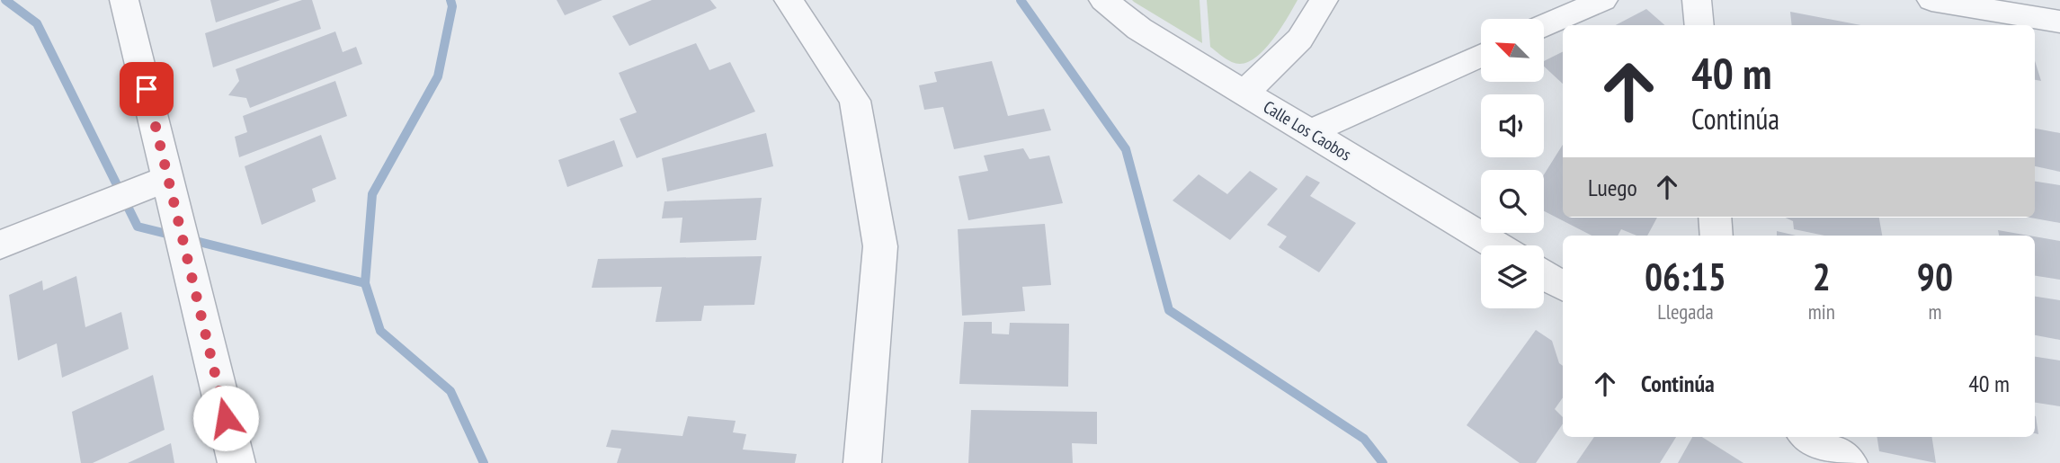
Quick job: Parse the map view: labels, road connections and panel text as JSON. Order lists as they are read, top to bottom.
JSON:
{
  "streets": {
    "street": ["Calle Los Caobos"]
  },
  "north": "top left",
  "page": {
    "turn": ["40 m", "Continúa"],
    "then": "Luego",
    "eta": [
      "06:15",
      "Llegada",
      "2",
      "min",
      "90",
      "m"
    ],
    "list": [
      {
        "name": "Continúa",
        "value": "40 m"
      }
    ]
  }
}
